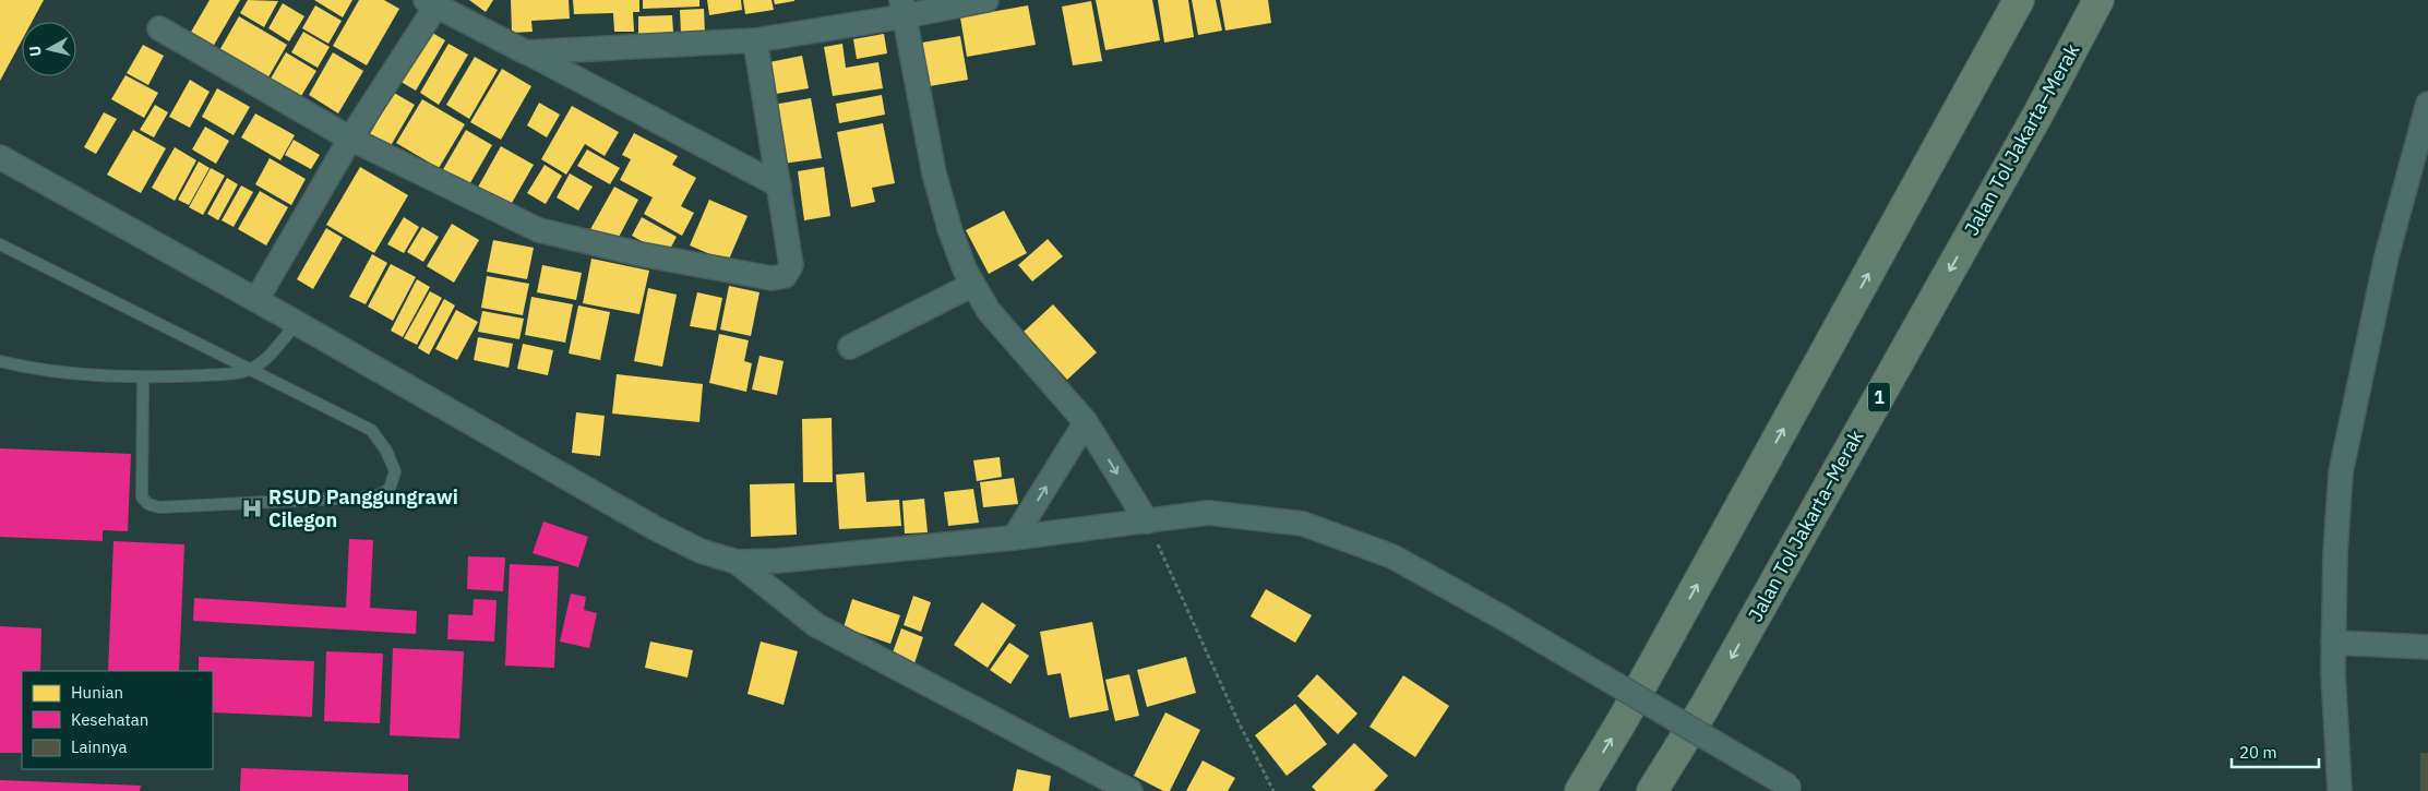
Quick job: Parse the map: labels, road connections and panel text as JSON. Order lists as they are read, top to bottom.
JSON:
{
  "streets": {
    "highway": ["Jalan Tol Jakarta–Merak", "1"]
  },
  "places": {
    "hospital": ["RSUD Panggungrawi Cilegon"]
  },
  "legend": ["Hunian", "Kesehatan", "Lainnya"],
  "scale_bar": "20 m",
  "north": "left"
}
